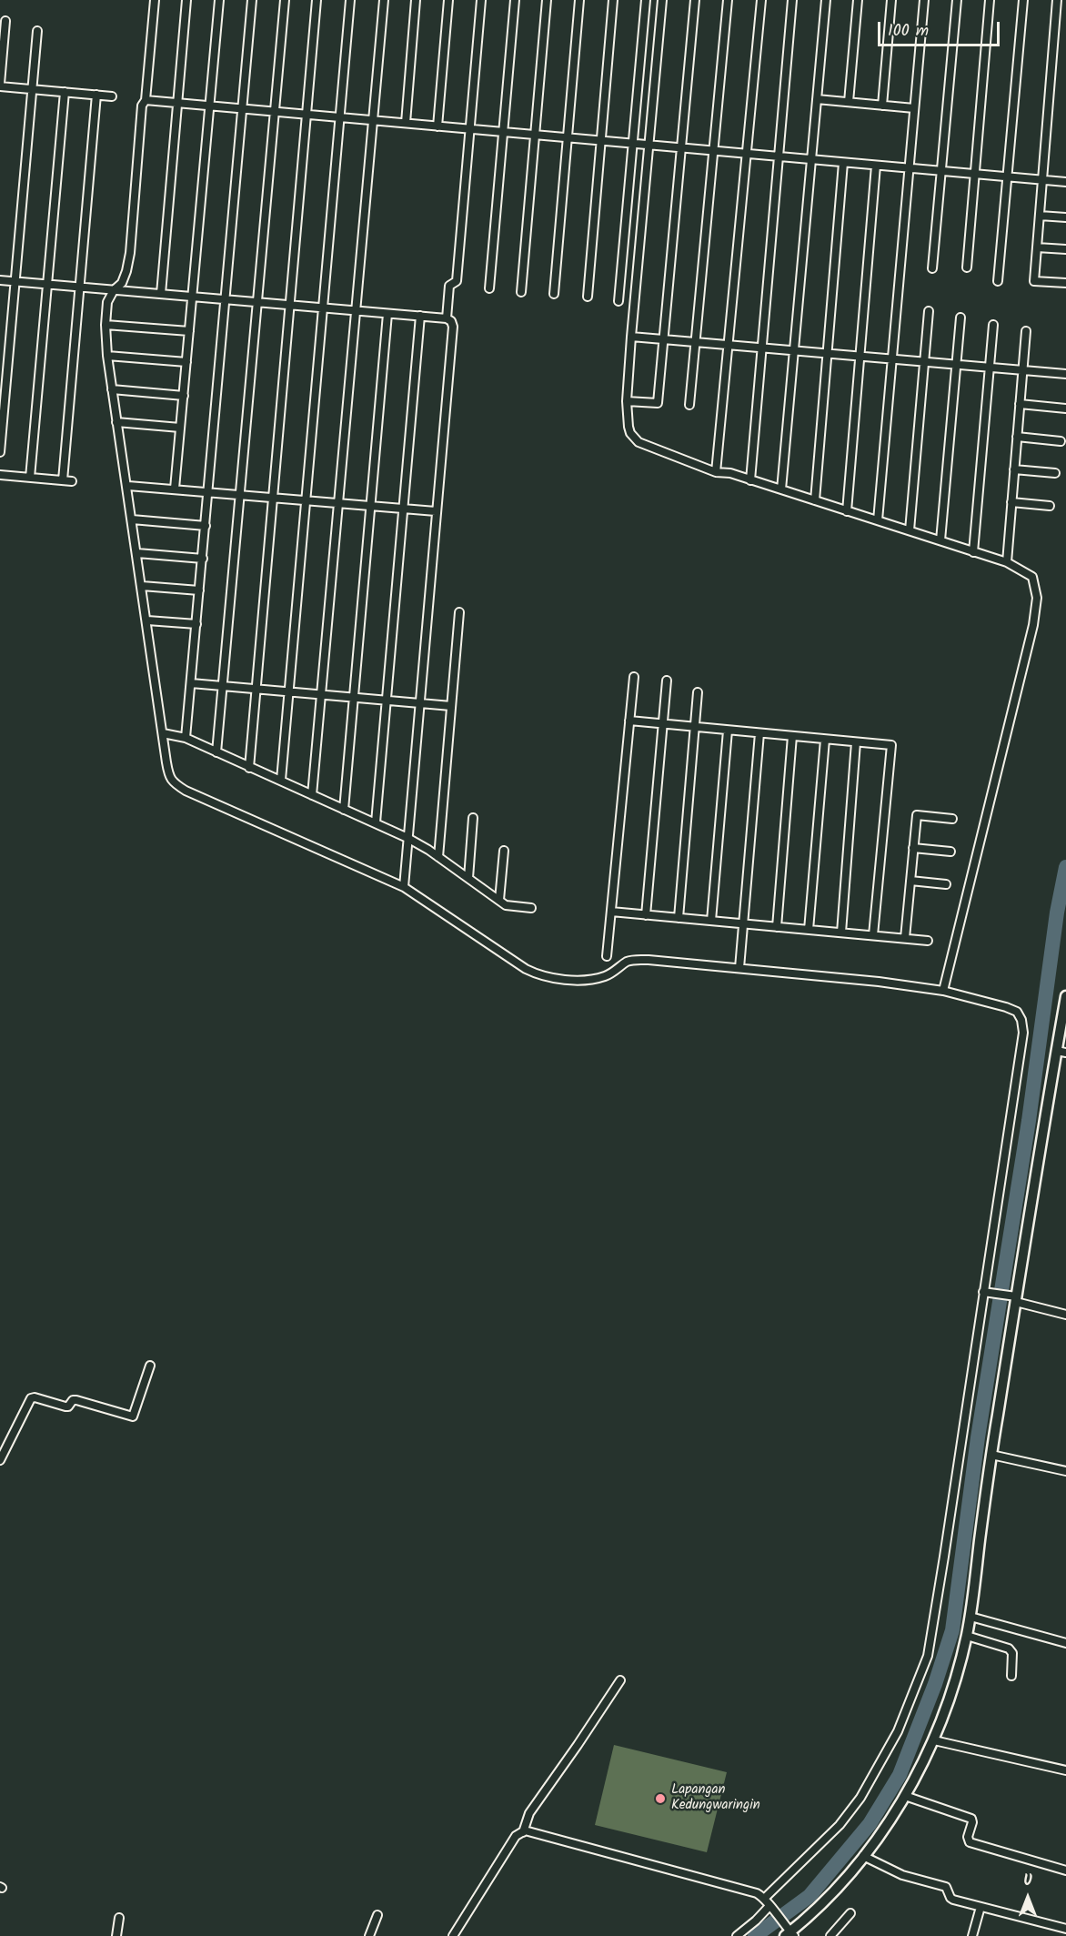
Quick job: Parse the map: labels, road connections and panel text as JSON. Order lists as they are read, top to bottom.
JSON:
{
  "places": ["Lapangan Kedungwaringin"],
  "scale_bar": "100 m",
  "north": "top"
}
